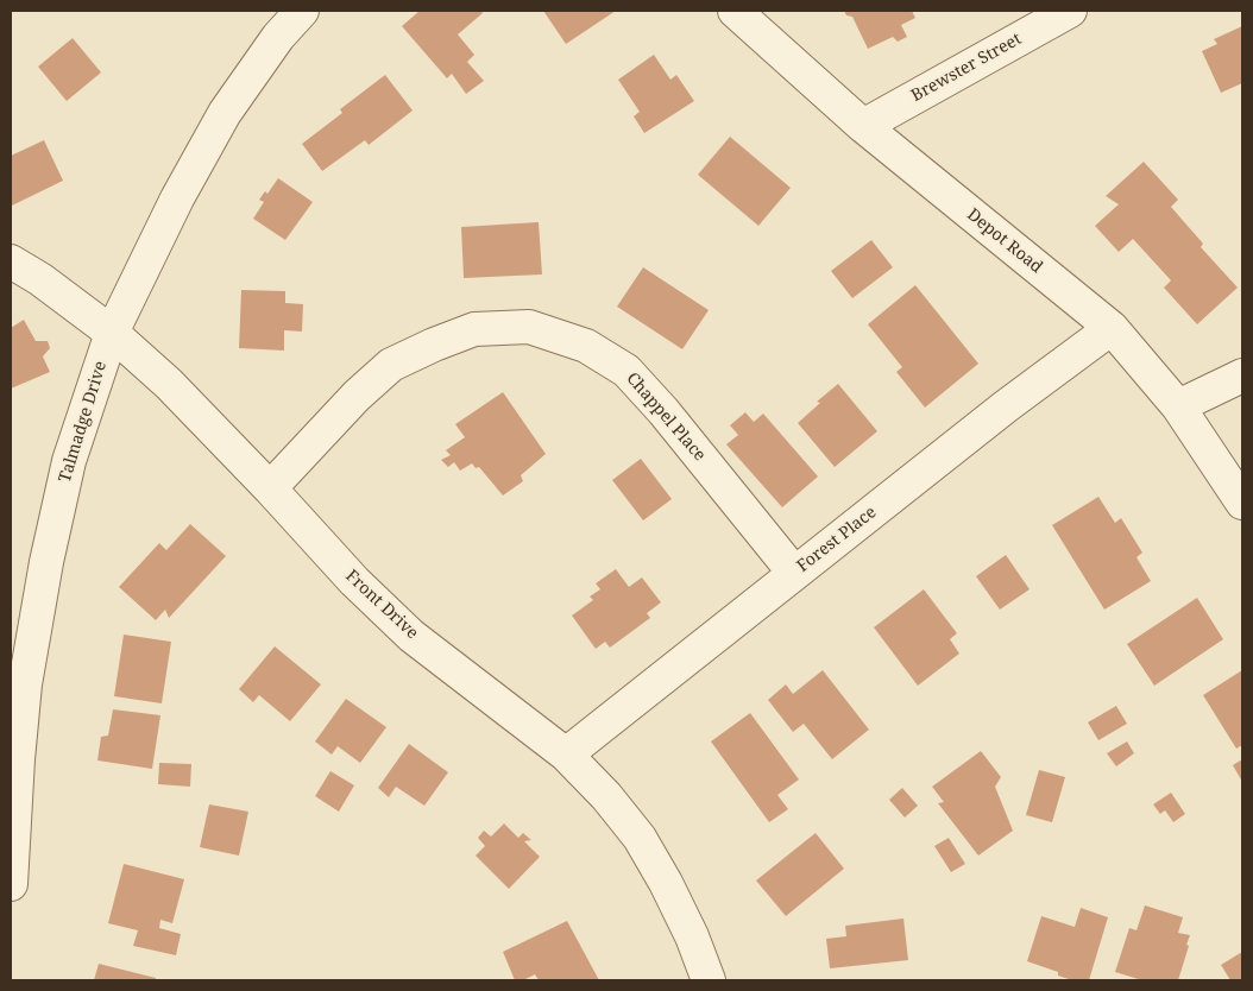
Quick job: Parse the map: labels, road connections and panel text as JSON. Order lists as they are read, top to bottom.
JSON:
{
  "streets": {
    "street": [
      "Brewster Street",
      "Depot Road",
      "Chappel Place",
      "Talmadge Drive",
      "Forest Place",
      "Front Drive"
    ]
  },
  "crossings": [
    ["Brewster Street", "Depot Road"],
    ["Depot Road", "Forest Place"],
    ["Chappel Place", "Forest Place"],
    ["Chappel Place", "Front Drive"],
    ["Talmadge Drive", "Front Drive"],
    ["Forest Place", "Front Drive"]
  ]
}
